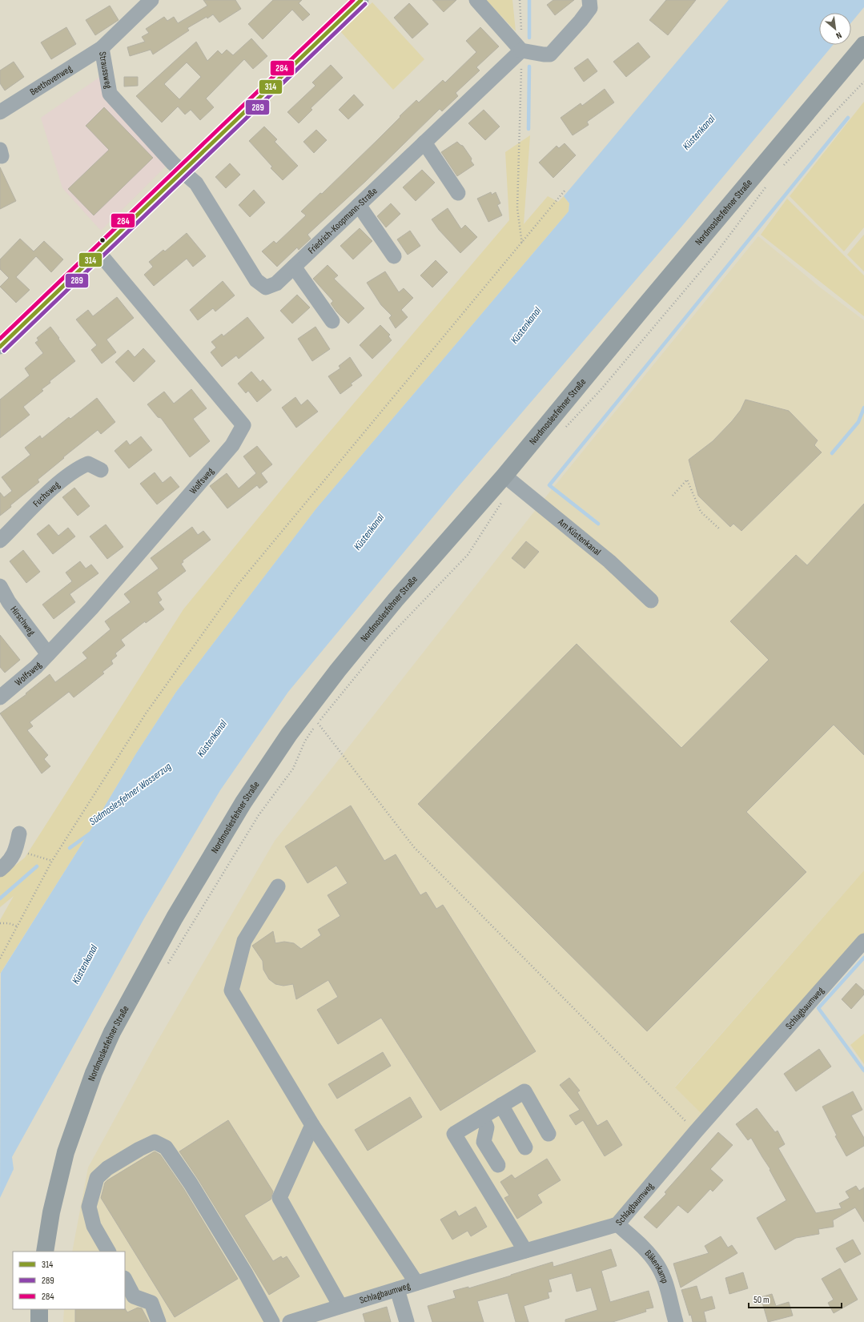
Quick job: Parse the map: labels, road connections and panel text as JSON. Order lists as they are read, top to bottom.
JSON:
{
  "streets": {
    "main road": ["Nordmoslesfehner Straße"],
    "street": [
      "Straussweg",
      "Beethovenweg",
      "Friedrich-Koopmann-Straße",
      "Wolfsweg",
      "Fuchsweg",
      "Am Küstenkanal",
      "Hirschweg",
      "Schlagbaumweg",
      "Bäkenkamp"
    ]
  },
  "crossings": [
    ["Straussweg", "Beethovenweg"],
    ["Straussweg", "Friedrich-Koopmann-Straße"],
    ["Nordmoslesfehner Straße", "Am Küstenkanal"],
    ["Wolfsweg", "Hirschweg"],
    ["Schlagbaumweg", "Bäkenkamp"]
  ],
  "water": ["Küstenkanal", "Südmoslesfehner Wasserzug"],
  "lines": ["transit line 314", "transit line 284", "transit line 289"],
  "legend": ["314", "289", "284"],
  "scale_bar": "50 m",
  "north": "bottom right"
}
